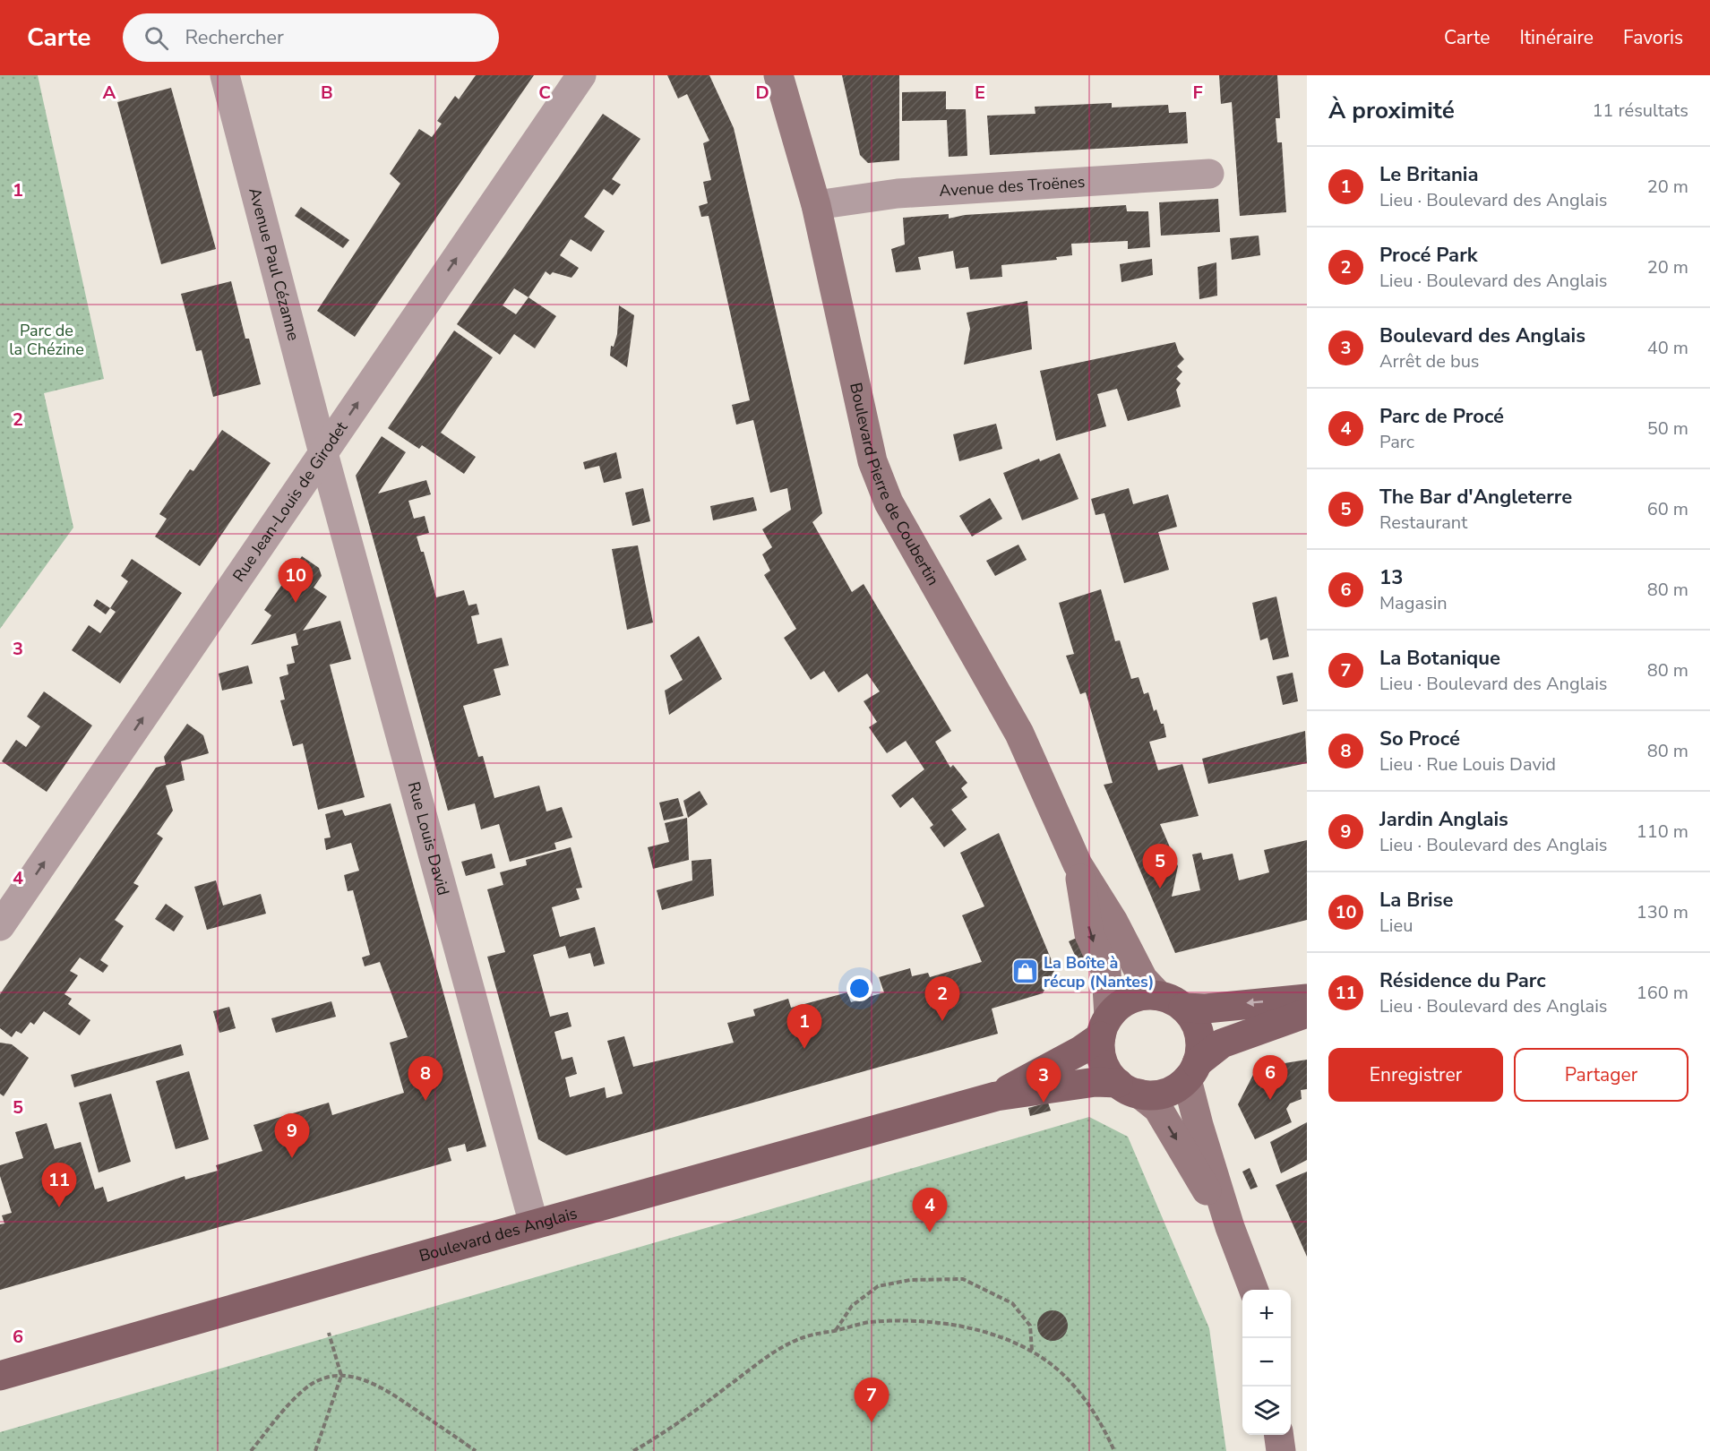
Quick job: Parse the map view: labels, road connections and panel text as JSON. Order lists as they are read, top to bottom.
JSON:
{
  "streets": {
    "main road": ["Boulevard des Anglais"],
    "street": [
      "Avenue des Troënes",
      "Avenue Paul Cézanne",
      "Boulevard Pierre de Coubertin",
      "Rue Jean-Louis de Girodet",
      "Rue Louis David"
    ]
  },
  "crossings": [
    ["Avenue des Troënes", "Boulevard Pierre de Coubertin"],
    ["Avenue Paul Cézanne", "Rue Jean-Louis de Girodet"],
    ["Avenue Paul Cézanne", "Rue Louis David"],
    ["Boulevard Pierre de Coubertin", "Boulevard des Anglais"],
    ["Rue Jean-Louis de Girodet", "Rue Louis David"],
    ["Rue Louis David", "Boulevard des Anglais"]
  ],
  "one_way": ["Rue Jean-Louis de Girodet"],
  "parks": ["Parc de la Chézine"],
  "places": {
    "shop": ["La Boîte à récup (Nantes)"]
  },
  "page": {
    "header": "Carte",
    "search": "Rechercher",
    "nav": ["Carte", "Itinéraire", "Favoris"],
    "heading": ["À proximité", "11 résultats"],
    "list": [
      {
        "mark": "1",
        "name": "Le Britania",
        "note": "Lieu · Boulevard des Anglais",
        "value": "20 m"
      },
      {
        "mark": "2",
        "name": "Procé Park",
        "note": "Lieu · Boulevard des Anglais",
        "value": "20 m"
      },
      {
        "mark": "3",
        "name": "Boulevard des Anglais",
        "note": "Arrêt de bus",
        "value": "40 m"
      },
      {
        "mark": "4",
        "name": "Parc de Procé",
        "note": "Parc",
        "value": "50 m"
      },
      {
        "mark": "5",
        "name": "The Bar d'Angleterre",
        "note": "Restaurant",
        "value": "60 m"
      },
      {
        "mark": "6",
        "name": "13",
        "note": "Magasin",
        "value": "80 m"
      },
      {
        "mark": "7",
        "name": "La Botanique",
        "note": "Lieu · Boulevard des Anglais",
        "value": "80 m"
      },
      {
        "mark": "8",
        "name": "So Procé",
        "note": "Lieu · Rue Louis David",
        "value": "80 m"
      },
      {
        "mark": "9",
        "name": "Jardin Anglais",
        "note": "Lieu · Boulevard des Anglais",
        "value": "110 m"
      },
      {
        "mark": "10",
        "name": "La Brise",
        "note": "Lieu",
        "value": "130 m"
      },
      {
        "mark": "11",
        "name": "Résidence du Parc",
        "note": "Lieu · Boulevard des Anglais",
        "value": "160 m"
      }
    ],
    "pins": [
      "10",
      "5",
      "2",
      "1",
      "6",
      "8",
      "3",
      "9",
      "11",
      "4",
      "7"
    ],
    "buttons": ["Enregistrer", "Partager"],
    "map_buttons": ["+", "−"]
  },
  "grid": {
    "columns": [
      "A",
      "B",
      "C",
      "D",
      "E",
      "F"
    ],
    "rows": [
      "1",
      "2",
      "3",
      "4",
      "5",
      "6"
    ]
  }
}
